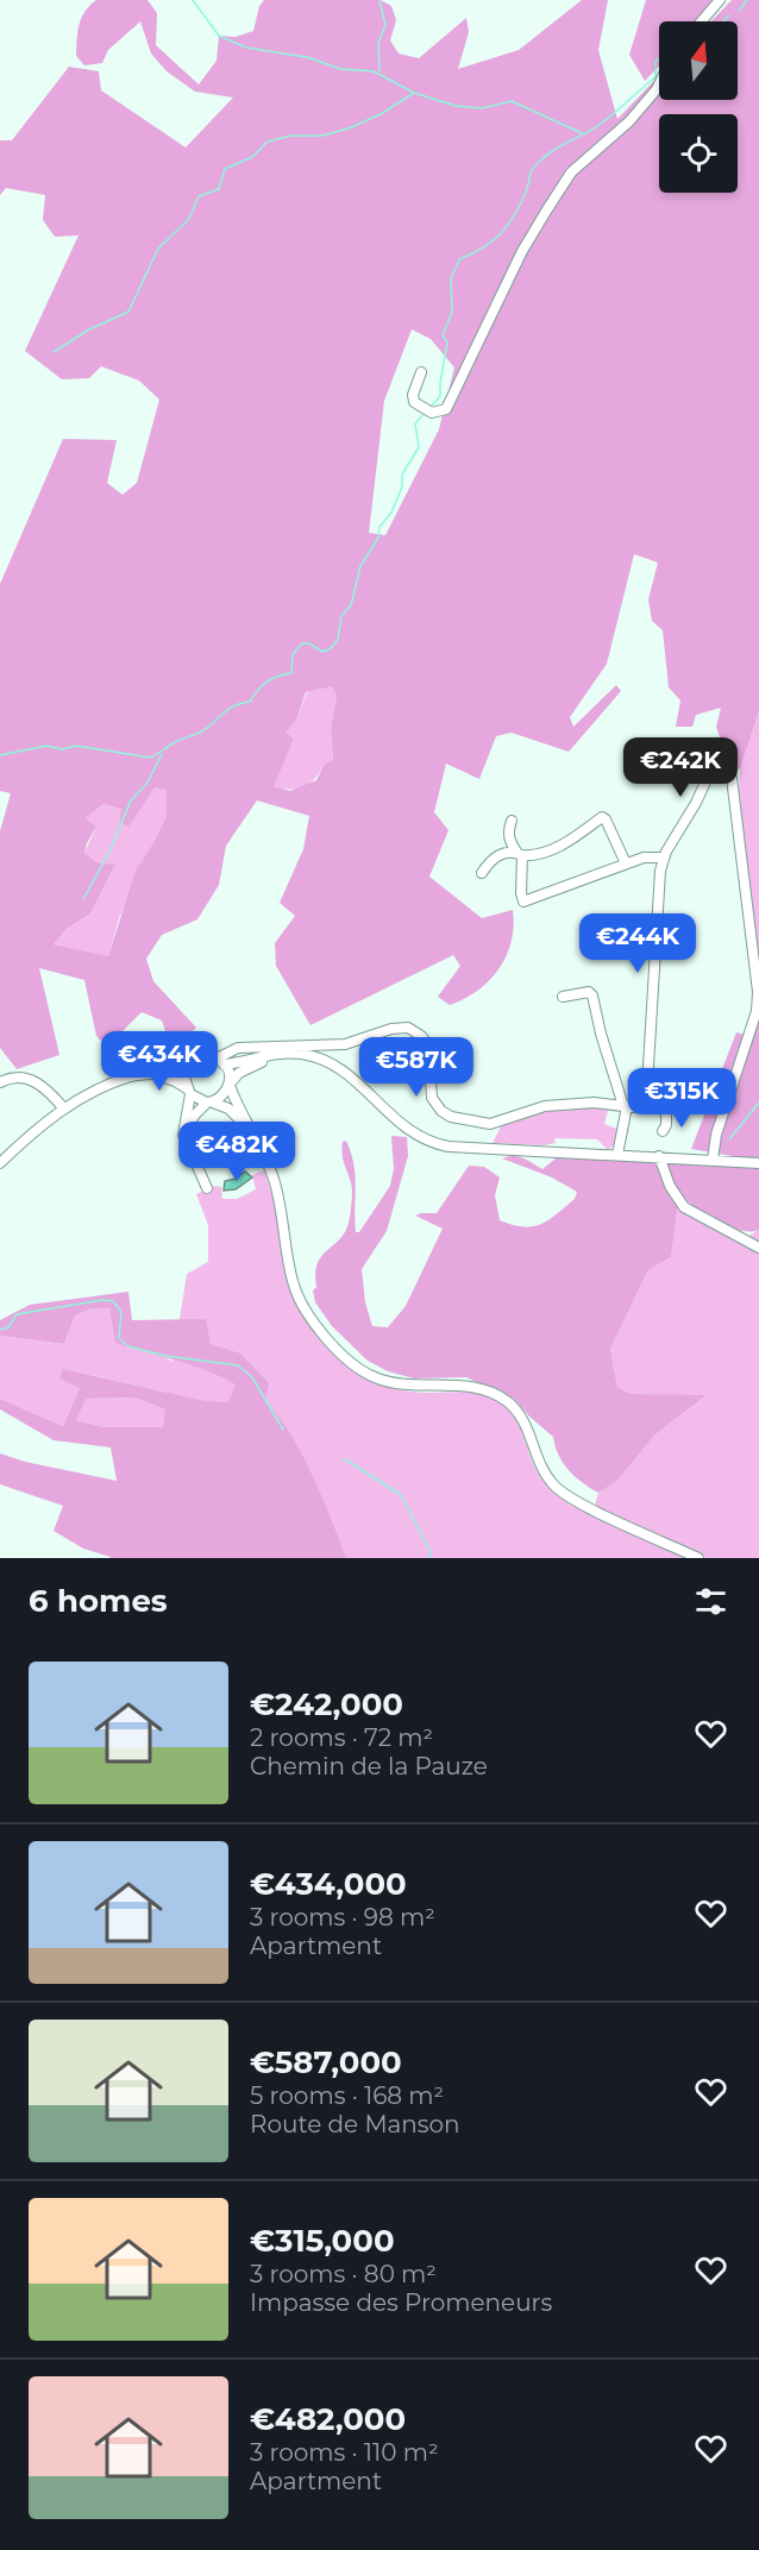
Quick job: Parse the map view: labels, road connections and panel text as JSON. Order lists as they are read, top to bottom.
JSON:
{
  "north": "top",
  "page": {
    "price": [
      "€242K",
      "€244K",
      "€434K",
      "€587K",
      "€315K",
      "€482K"
    ],
    "heading": "6 homes",
    "list": [
      {
        "name": "€242,000",
        "note": "2 rooms · 72 m² · Chemin de la Pauze"
      },
      {
        "name": "€434,000",
        "note": "3 rooms · 98 m² · Apartment"
      },
      {
        "name": "€587,000",
        "note": "5 rooms · 168 m² · Route de Manson"
      },
      {
        "name": "€315,000",
        "note": "3 rooms · 80 m² · Impasse des Promeneurs"
      },
      {
        "name": "€482,000",
        "note": "3 rooms · 110 m² · Apartment"
      }
    ]
  }
}
